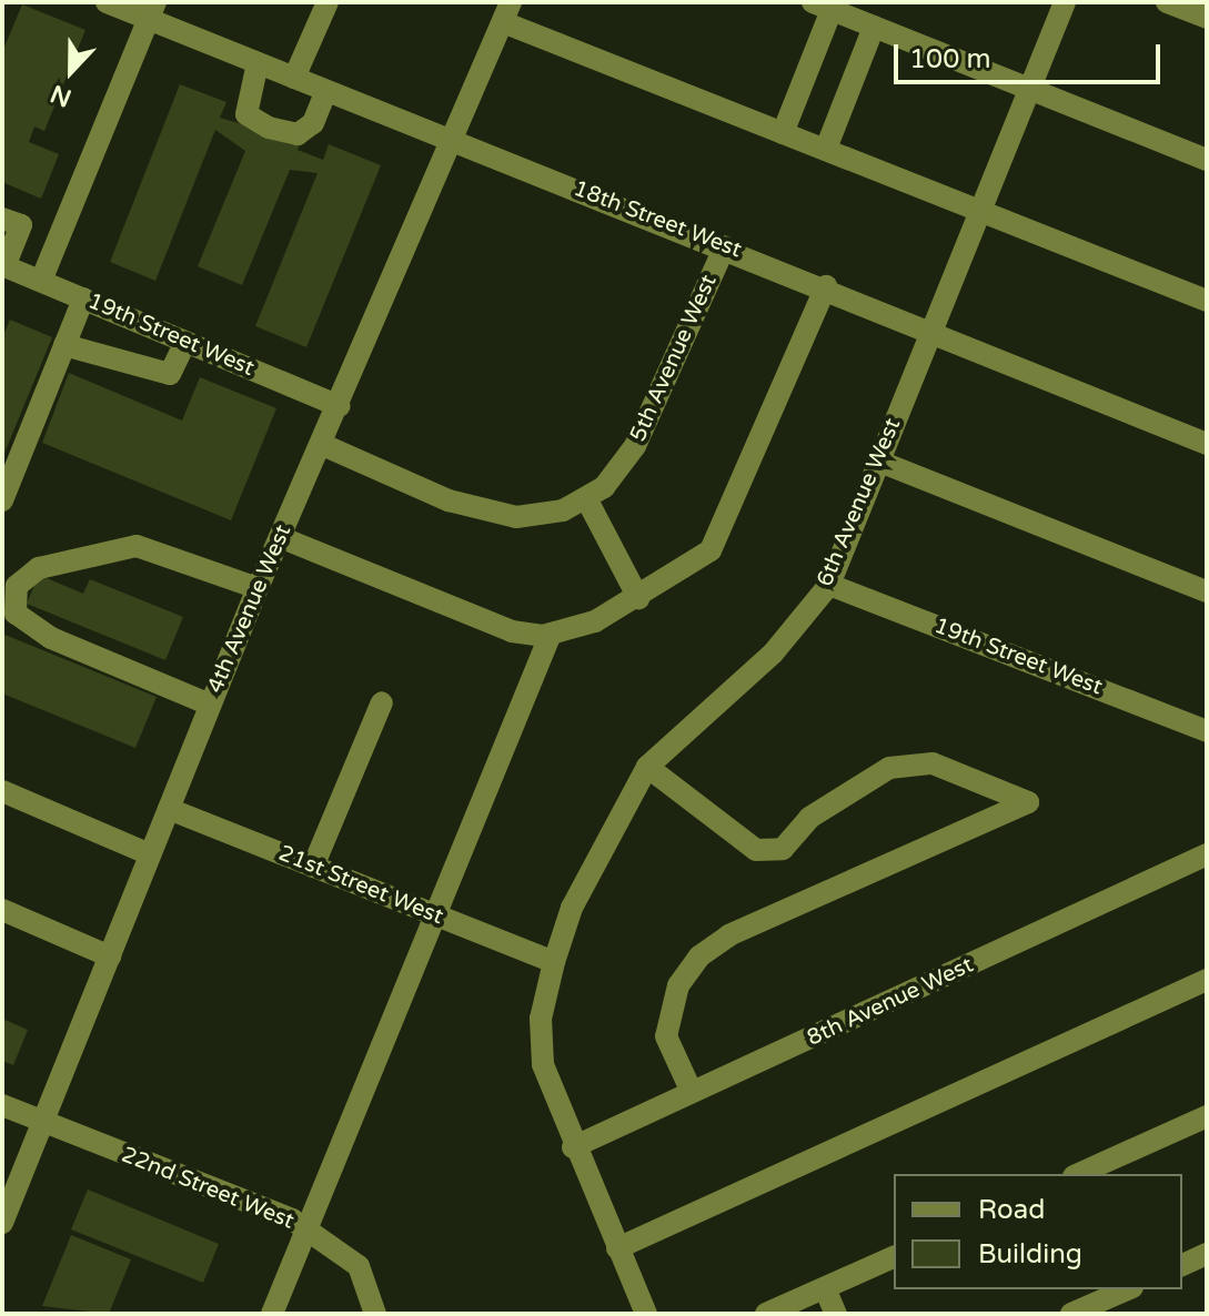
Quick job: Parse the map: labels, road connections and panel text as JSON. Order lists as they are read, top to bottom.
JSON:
{
  "streets": {
    "street": [
      "18th Street West",
      "19th Street West",
      "5th Avenue West",
      "6th Avenue West",
      "4th Avenue West",
      "21st Street West",
      "8th Avenue West",
      "22nd Street West"
    ]
  },
  "crossings": [
    ["18th Street West", "5th Avenue West"],
    ["18th Street West", "6th Avenue West"],
    ["18th Street West", "4th Avenue West"],
    ["19th Street West", "6th Avenue West"],
    ["19th Street West", "4th Avenue West"],
    ["6th Avenue West", "21st Street West"],
    ["6th Avenue West", "8th Avenue West"],
    ["4th Avenue West", "21st Street West"],
    ["4th Avenue West", "22nd Street West"]
  ],
  "legend": ["Road", "Building"],
  "scale_bar": "100 m",
  "north": "bottom"
}
